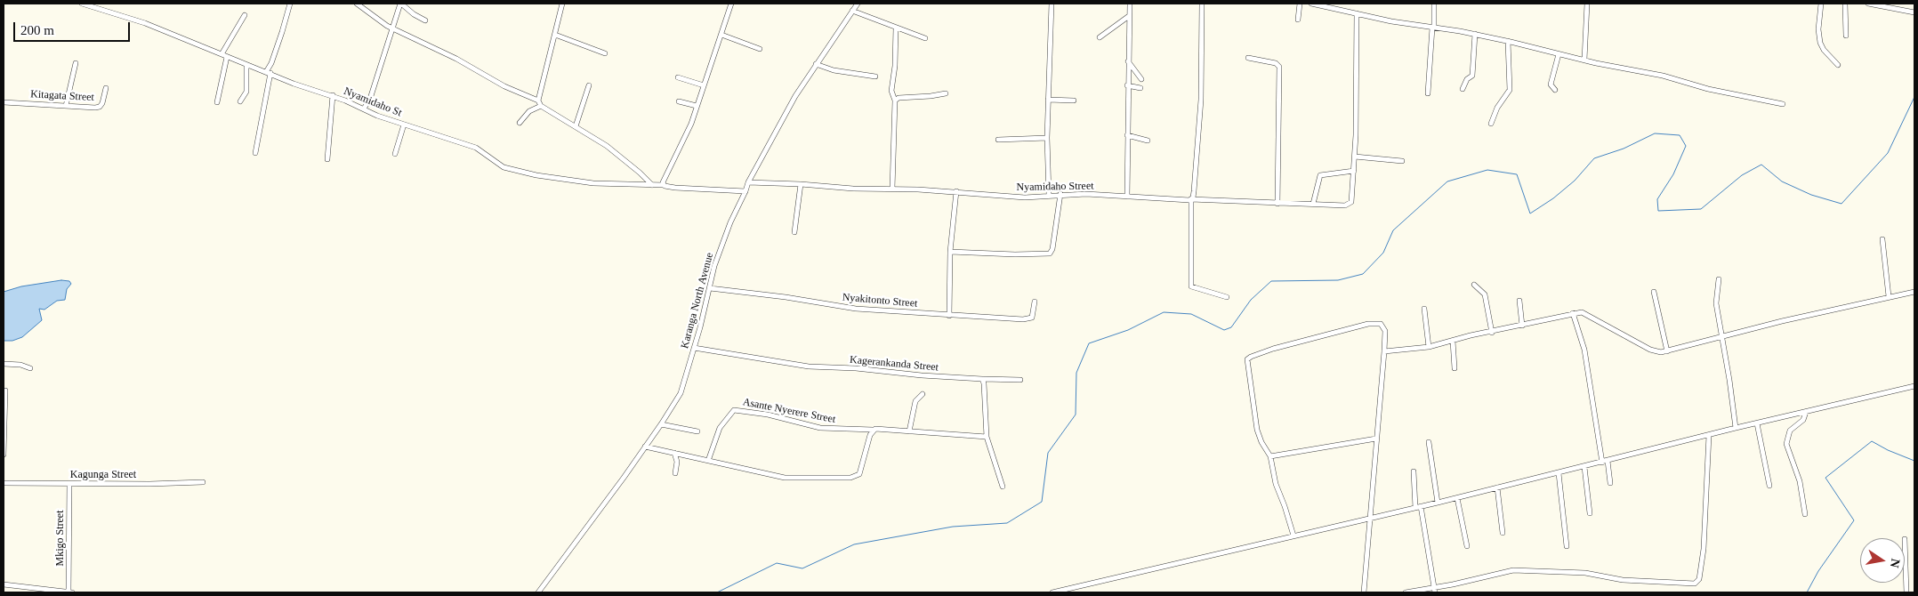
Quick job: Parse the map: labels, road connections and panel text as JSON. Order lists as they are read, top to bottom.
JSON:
{
  "streets": {
    "street": [
      "Kitagata Street",
      "Nyamidaho St",
      "Nyamidaho Street",
      "Karanga North Avenue",
      "Nyakitonto Street",
      "Kagerankanda Street",
      "Asante Nyerere Street",
      "Kagunga Street",
      "Mkigo Street"
    ]
  },
  "crossings": [
    ["Nyamidaho St", "Karanga North Avenue"],
    ["Nyamidaho Street", "Karanga North Avenue"],
    ["Karanga North Avenue", "Nyakitonto Street"],
    ["Karanga North Avenue", "Kagerankanda Street"],
    ["Kagunga Street", "Mkigo Street"]
  ],
  "scale_bar": "200 m",
  "north": "right"
}
